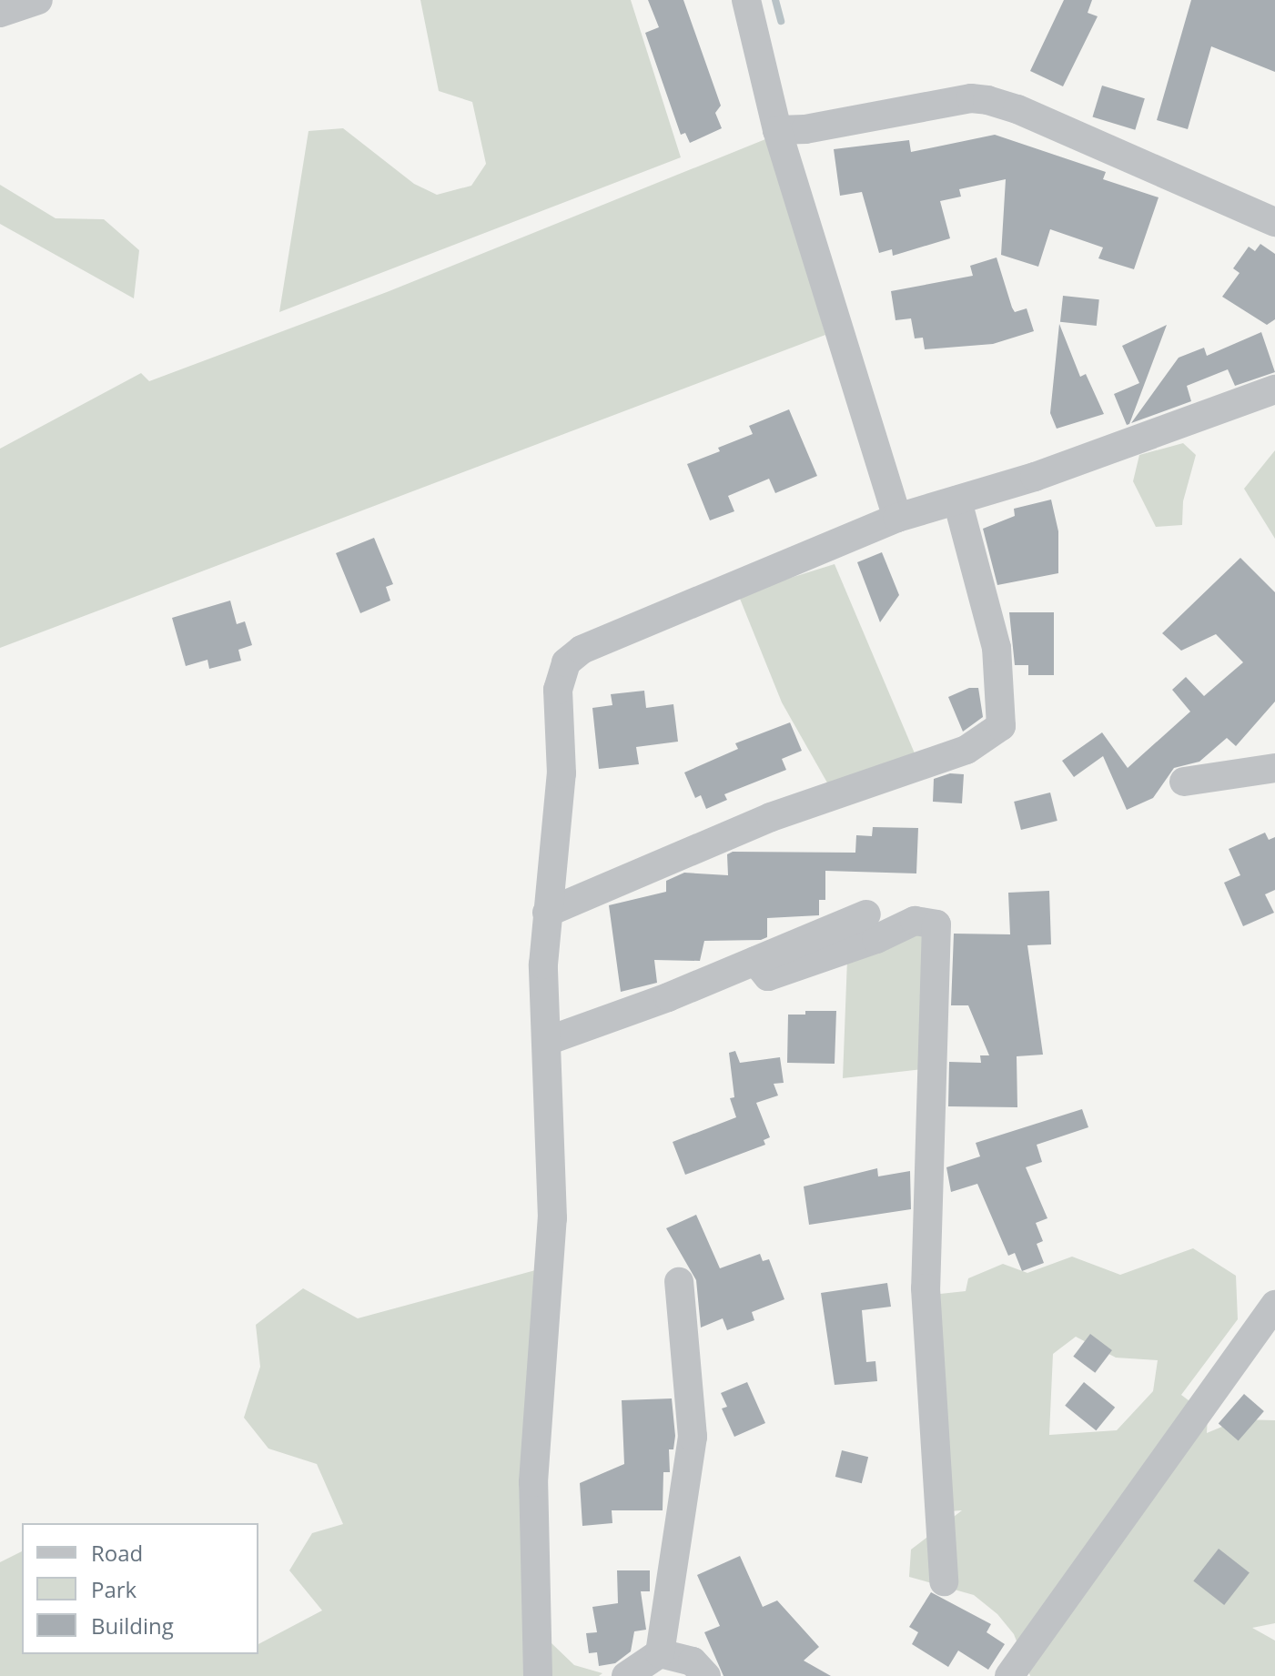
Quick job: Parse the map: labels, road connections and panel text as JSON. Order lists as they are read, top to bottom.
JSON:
{
  "legend": ["Road", "Park", "Building"]
}
